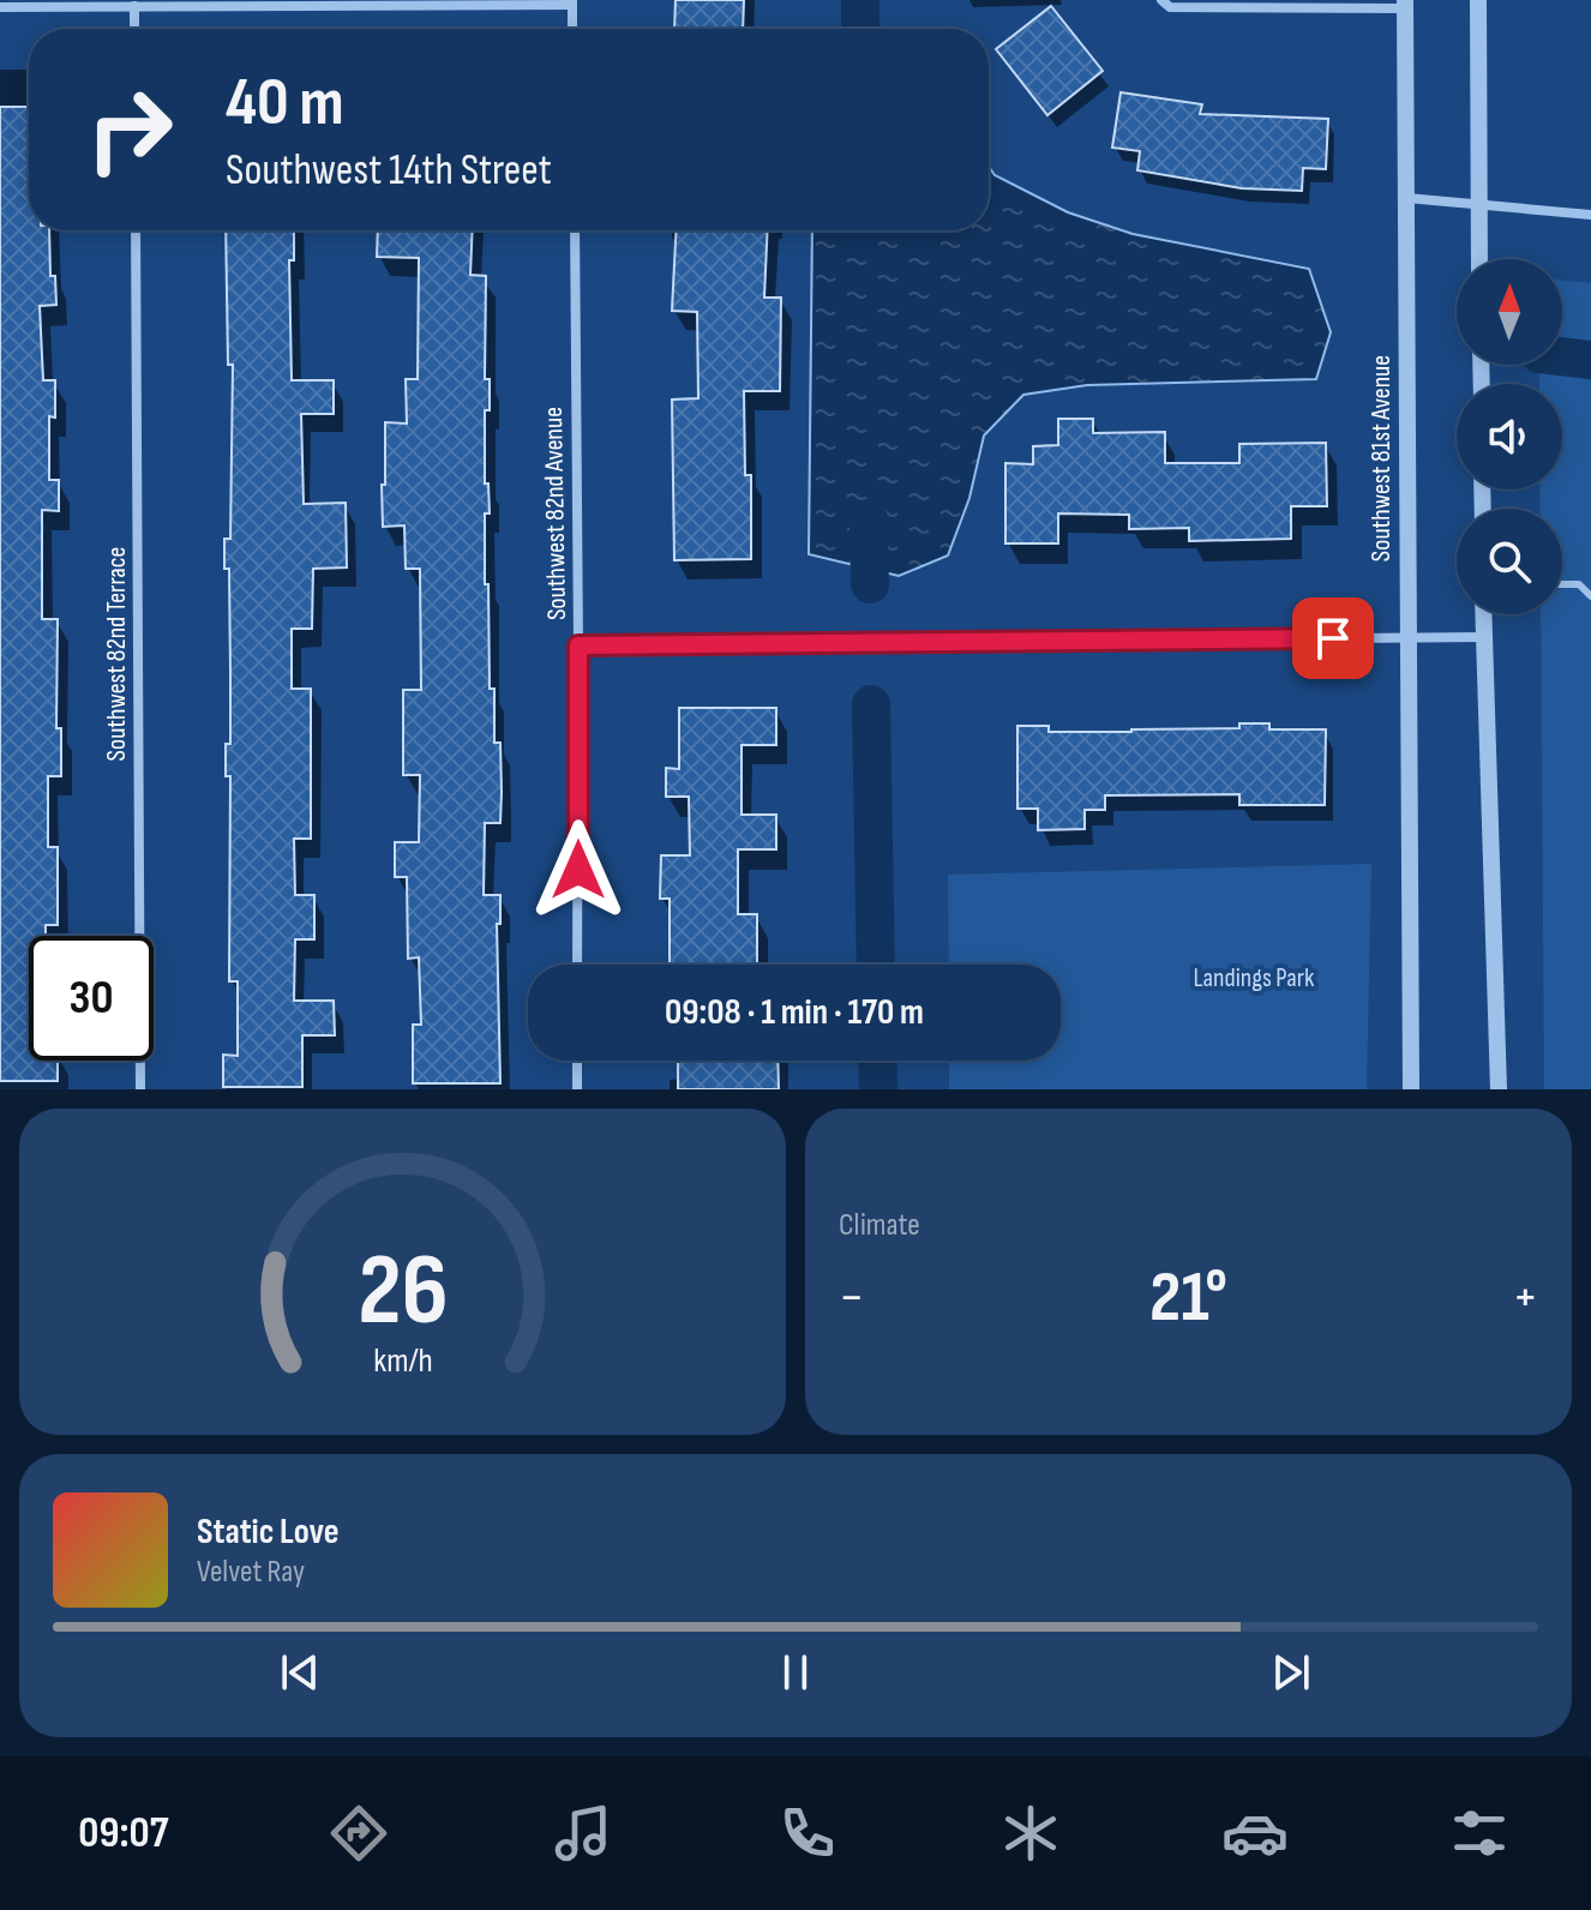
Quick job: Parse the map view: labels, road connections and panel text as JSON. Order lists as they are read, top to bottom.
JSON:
{
  "streets": {
    "street": ["Southwest 81st Avenue", "Southwest 82nd Avenue", "Southwest 82nd Terrace"]
  },
  "parks": ["Landings Park"],
  "north": "top",
  "page": {
    "turn": ["40 m", "Southwest 14th Street"],
    "limit": "30",
    "trip": "09:08 · 1 min · 170 m",
    "tile": "Climate",
    "heat": ["−", "21°", "+"],
    "song": ["Static Love", "Velvet Ray"],
    "tabs": "09:07",
    "gauge": ["26", "km/h"]
  }
}
